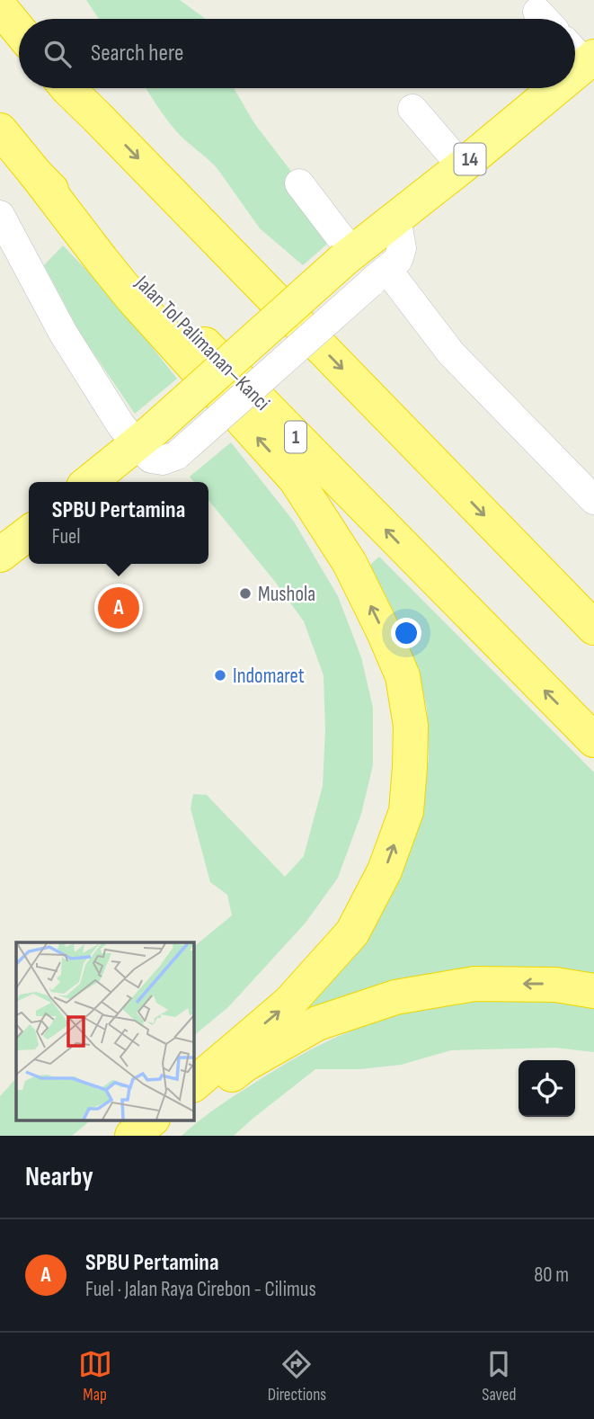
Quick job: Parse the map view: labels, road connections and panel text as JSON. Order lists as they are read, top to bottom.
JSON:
{
  "streets": {
    "highway": ["14", "Jalan Tol Palimanan–Kanci", "1"]
  },
  "places": ["Mushola", "Indomaret"],
  "page": {
    "search": "Search here",
    "popup": ["SPBU Pertamina", "Fuel"],
    "pins": "A",
    "heading": "Nearby",
    "list": [
      {
        "mark": "A",
        "name": "SPBU Pertamina",
        "note": "Fuel · Jalan Raya Cirebon - Cilimus",
        "value": "80 m"
      }
    ],
    "nav": ["Map", "Directions", "Saved"]
  }
}
